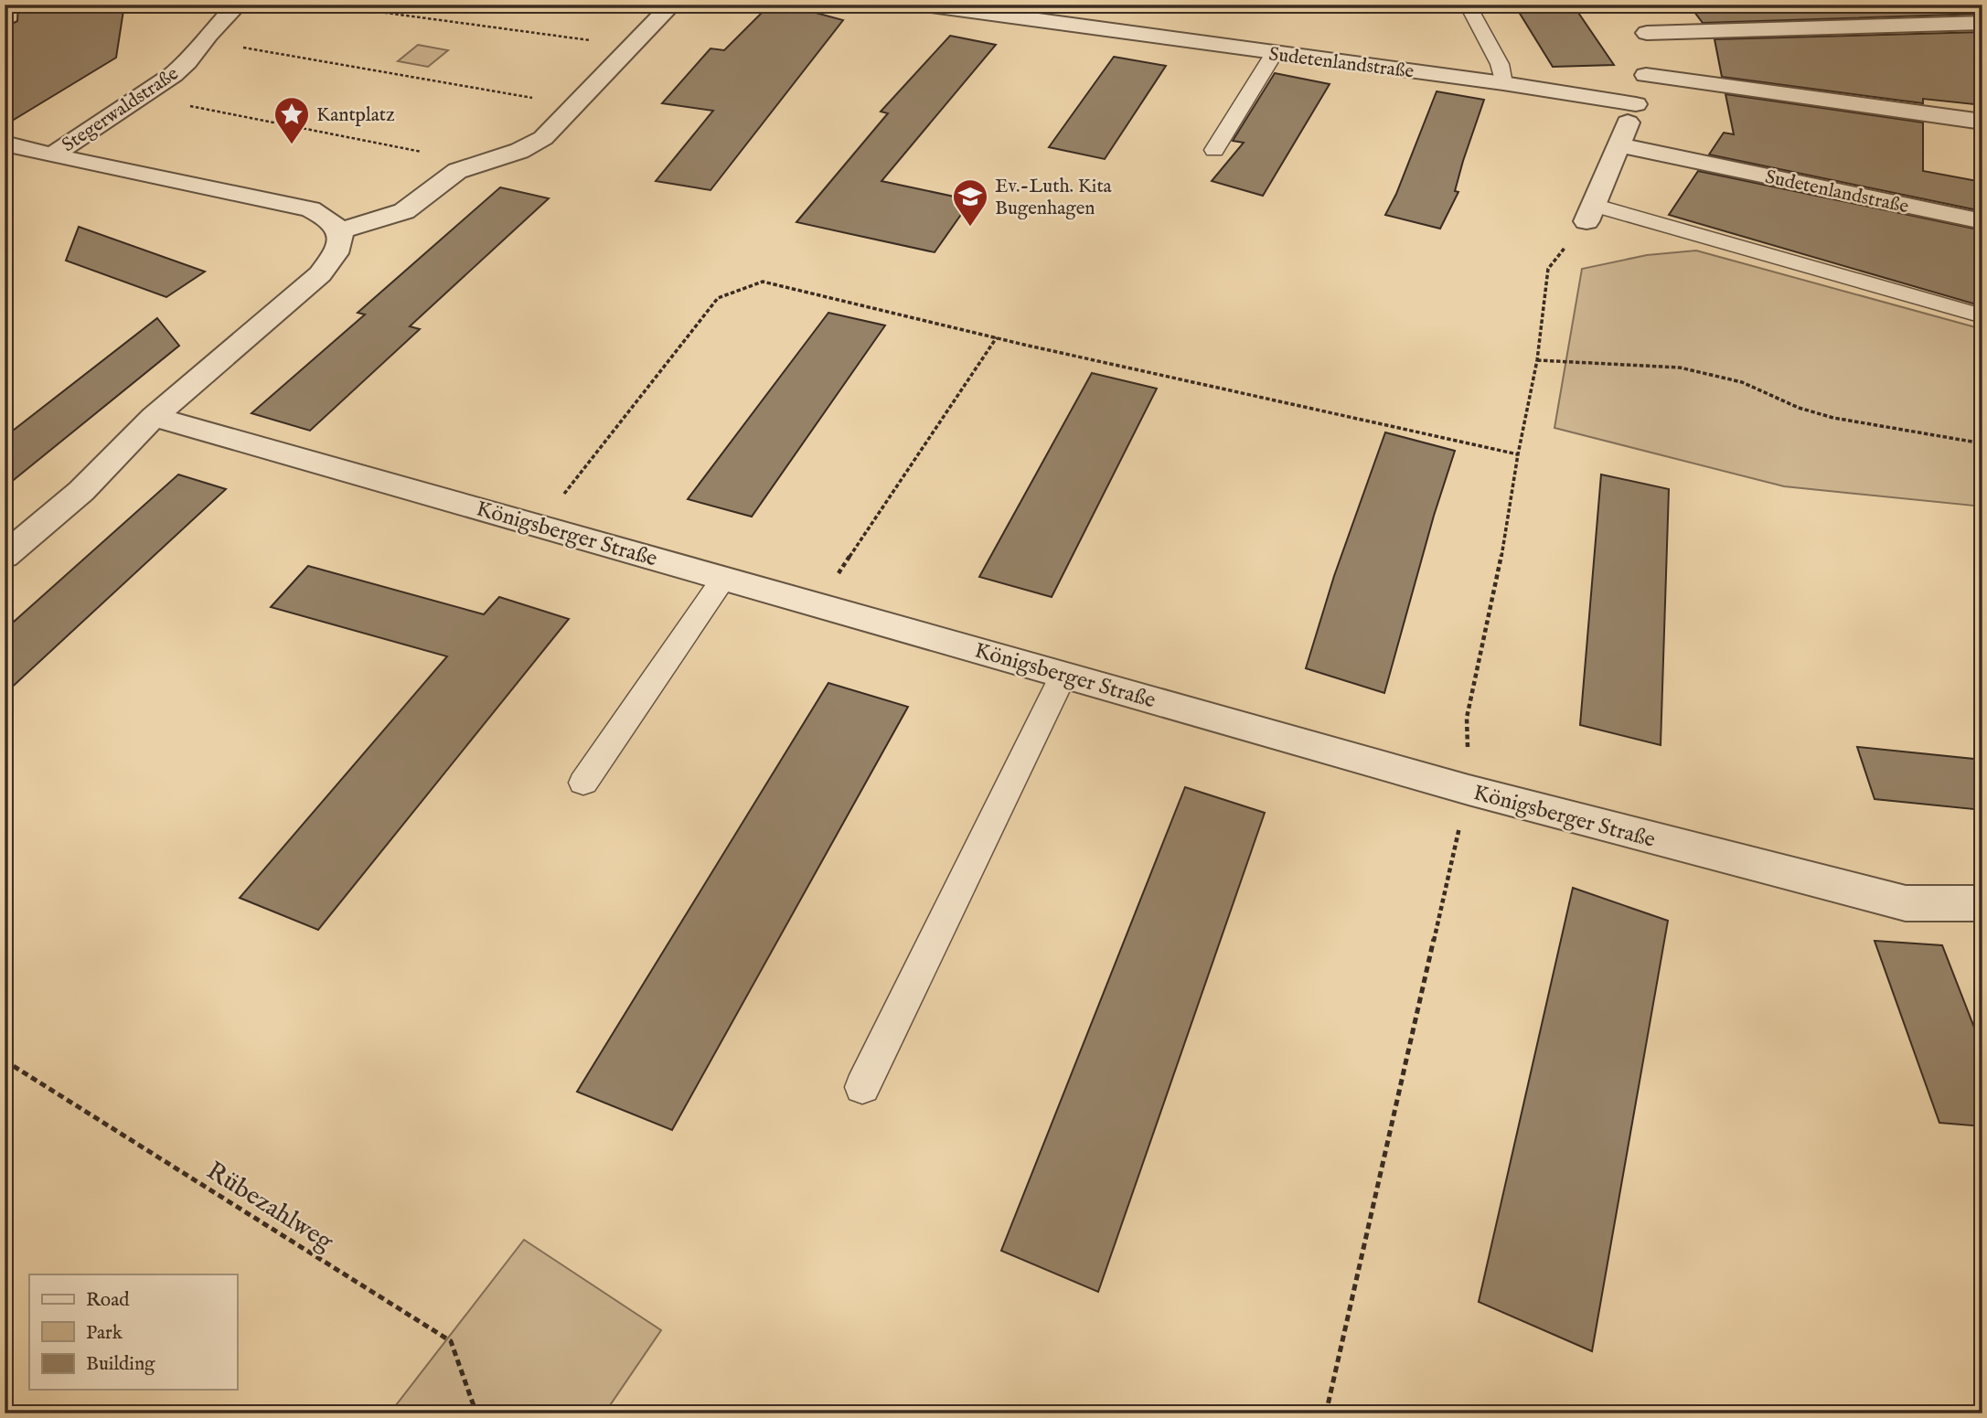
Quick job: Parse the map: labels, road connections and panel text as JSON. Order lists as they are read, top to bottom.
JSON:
{
  "streets": {
    "street": ["Sudetenlandstraße", "Stegerwaldstraße", "Königsberger Straße"],
    "path": ["Rübezahlweg"]
  },
  "places": {
    "place": ["Kantplatz"],
    "school or university": ["Ev.-Luth. Kita Bugenhagen"]
  },
  "legend": ["Road", "Park", "Building"]
}
